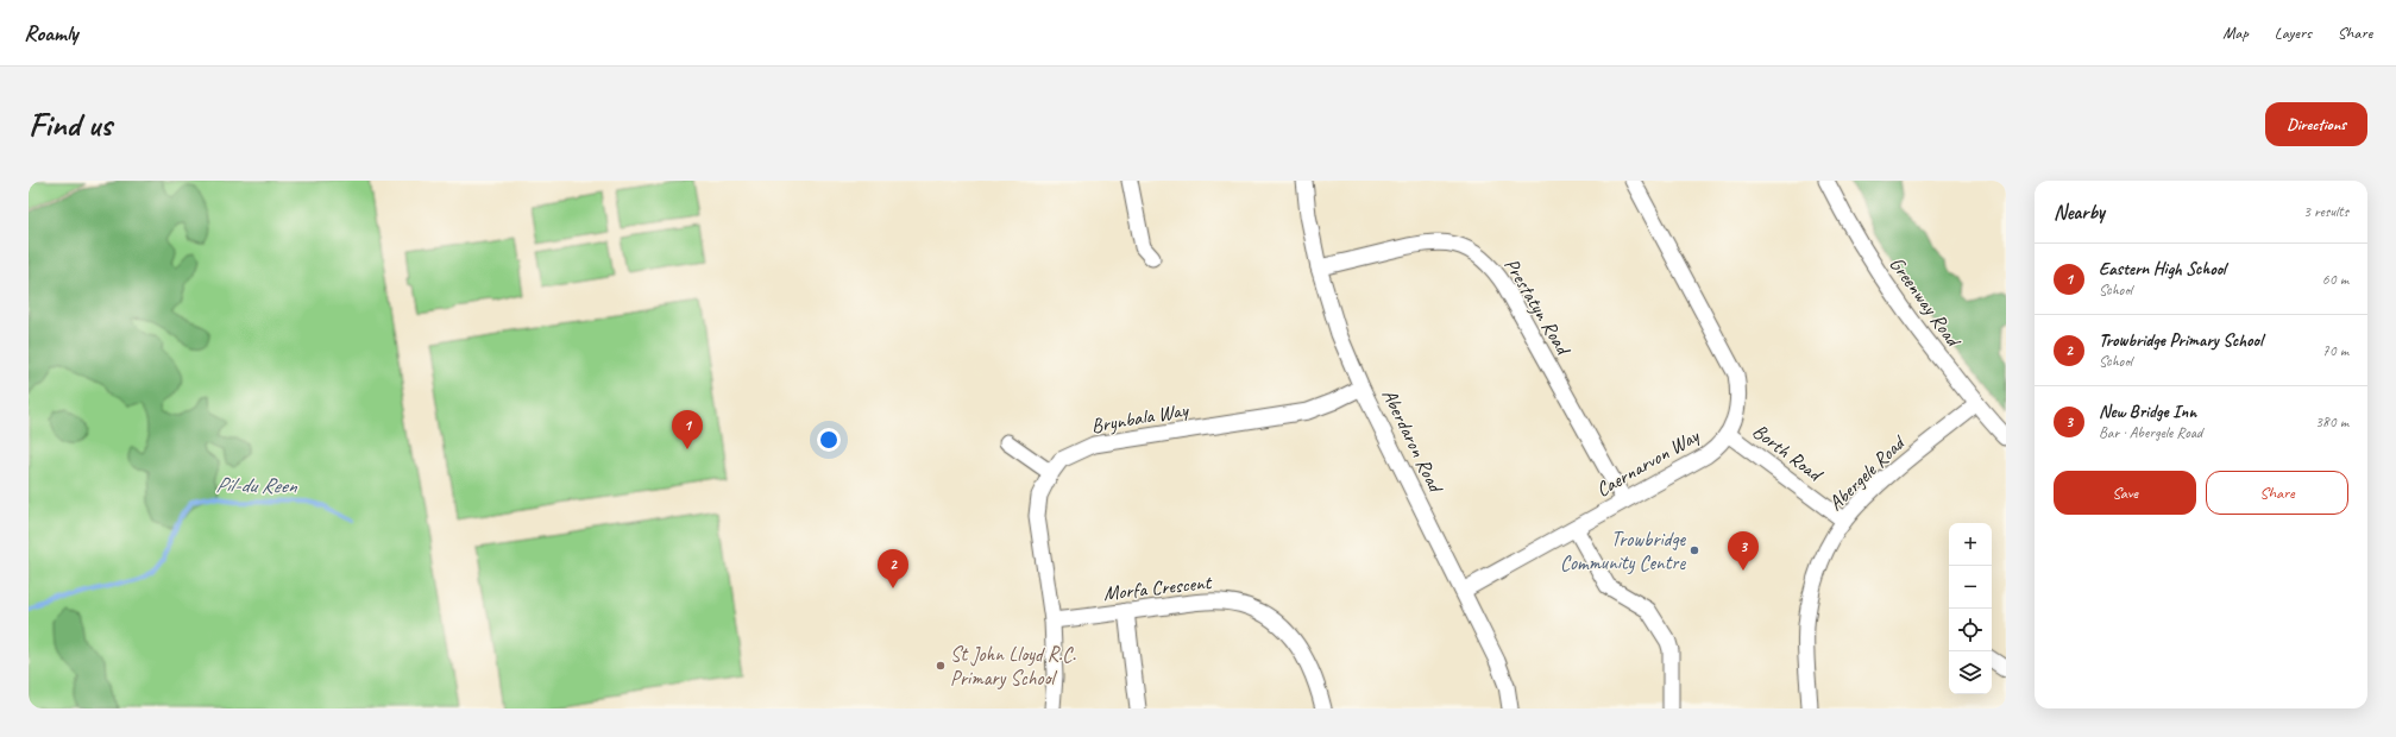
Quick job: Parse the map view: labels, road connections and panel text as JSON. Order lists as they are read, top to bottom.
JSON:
{
  "streets": {
    "street": [
      "Greenway Road",
      "Prestatyn Road",
      "Brynbala Way",
      "Aberdaron Road",
      "Borth Road",
      "Caernarvon Way",
      "Abergele Road",
      "Morfa Crescent"
    ]
  },
  "crossings": [
    ["Greenway Road", "Abergele Road"],
    ["Prestatyn Road", "Aberdaron Road"],
    ["Prestatyn Road", "Caernarvon Way"],
    ["Brynbala Way", "Aberdaron Road"],
    ["Brynbala Way", "Morfa Crescent"],
    ["Aberdaron Road", "Caernarvon Way"],
    ["Borth Road", "Caernarvon Way"],
    ["Borth Road", "Abergele Road"]
  ],
  "water": ["Pil-du Reen"],
  "places": ["Trowbridge Community Centre", "St John Lloyd R.C. Primary School"],
  "page": {
    "header": "Roamly",
    "nav": ["Map", "Layers", "Share"],
    "buttons": [
      "Directions",
      ["Save", "Share"]
    ],
    "title": "Find us",
    "heading": ["Nearby", "3 results"],
    "list": [
      {
        "mark": "1",
        "name": "Eastern High School",
        "note": "School",
        "value": "60 m"
      },
      {
        "mark": "2",
        "name": "Trowbridge Primary School",
        "note": "School",
        "value": "70 m"
      },
      {
        "mark": "3",
        "name": "New Bridge Inn",
        "note": "Bar · Abergele Road",
        "value": "380 m"
      }
    ],
    "pins": ["1", "3", "2"],
    "map_buttons": ["+", "−"]
  }
}
